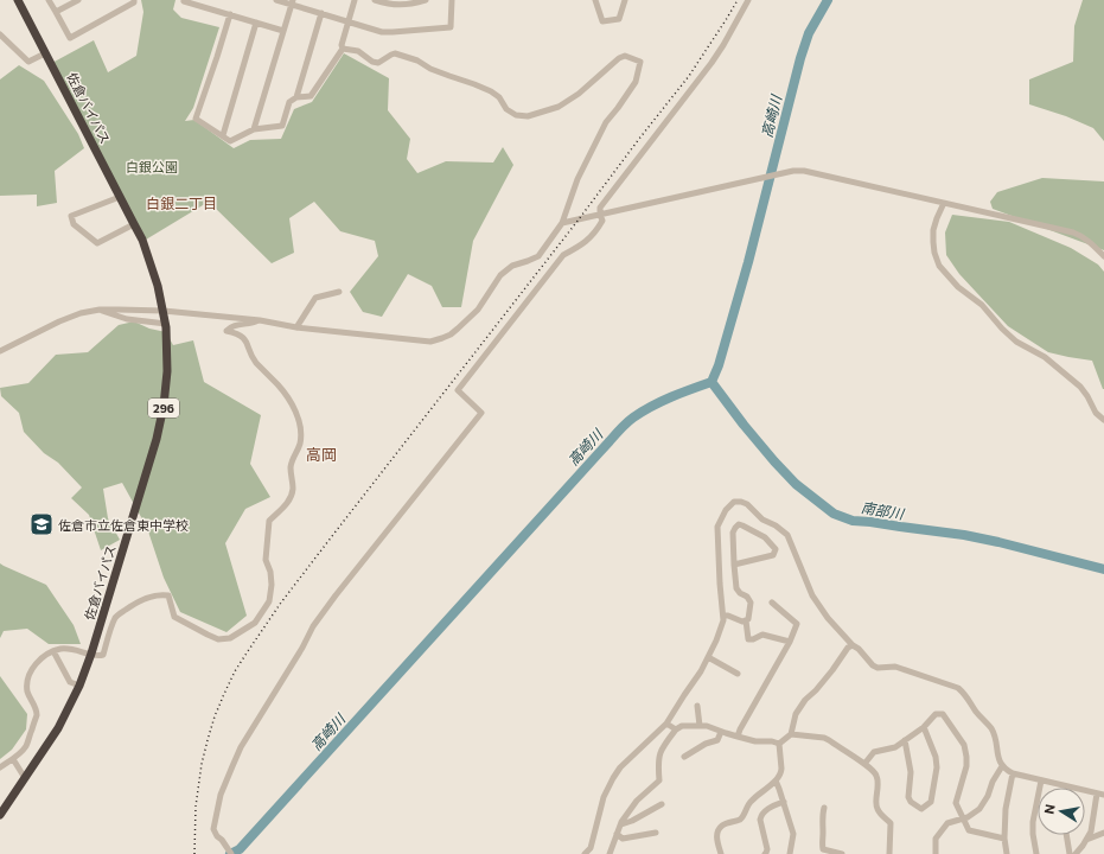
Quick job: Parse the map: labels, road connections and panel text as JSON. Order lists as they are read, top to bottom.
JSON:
{
  "streets": {
    "highway": ["佐倉バイパス", "296"]
  },
  "districts": ["白銀二丁目", "高岡"],
  "water": ["高崎川", "南部川"],
  "parks": ["白銀公園"],
  "places": {
    "school or university": ["佐倉市立佐倉東中学校"]
  },
  "north": "left"
}
